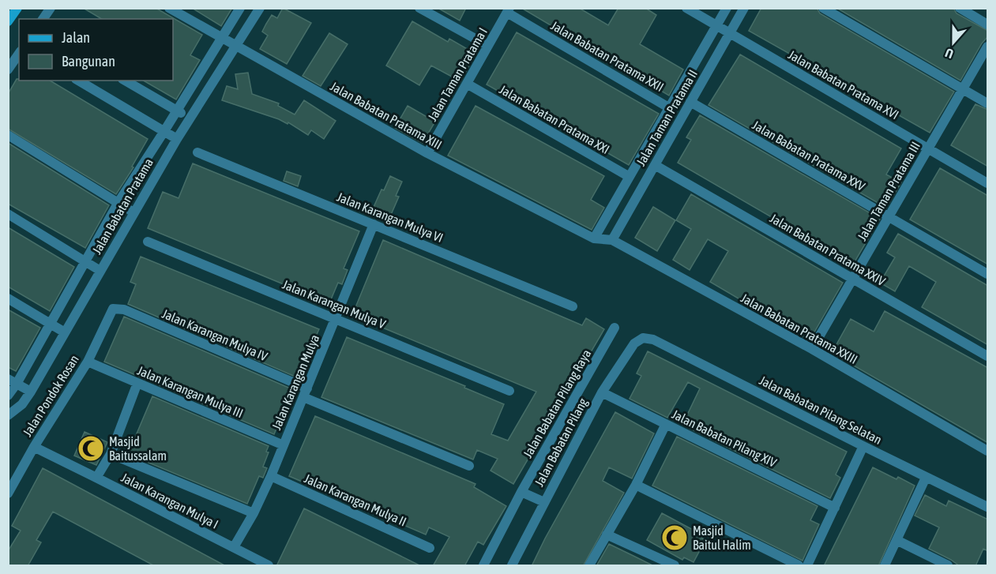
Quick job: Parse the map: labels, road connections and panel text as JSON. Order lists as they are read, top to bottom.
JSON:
{
  "streets": {
    "street": [
      "Jalan Babatan Pratama XXII",
      "Jalan Taman Pratama I",
      "Jalan Babatan Pratama XVI",
      "Jalan Babatan Pratama XIII",
      "Jalan Taman Pratama II",
      "Jalan Babatan Pratama XXI",
      "Jalan Babatan Pratama XXV",
      "Jalan Taman Pratama III",
      "Jalan Babatan Pratama",
      "Jalan Karangan Mulya VI",
      "Jalan Babatan Pratama XXIV",
      "Jalan Karangan Mulya V",
      "Jalan Babatan Pratama XXIII",
      "Jalan Karangan Mulya IV",
      "Jalan Karangan Mulya",
      "Jalan Karangan Mulya III",
      "Jalan Pondok Rosan",
      "Jalan Babatan Pilang Raya",
      "Jalan Babatan Pilang Selatan",
      "Jalan Babatan Pilang XIV",
      "Jalan Babatan Pilang",
      "Jalan Karangan Mulya II",
      "Jalan Karangan Mulya I"
    ]
  },
  "crossings": [
    ["Jalan Babatan Pratama XXII", "Jalan Taman Pratama I"],
    ["Jalan Babatan Pratama XXII", "Jalan Taman Pratama II"],
    ["Jalan Taman Pratama I", "Jalan Babatan Pratama XIII"],
    ["Jalan Taman Pratama I", "Jalan Babatan Pratama XXI"],
    ["Jalan Babatan Pratama XVI", "Jalan Taman Pratama II"],
    ["Jalan Babatan Pratama XVI", "Jalan Taman Pratama III"],
    ["Jalan Babatan Pratama XIII", "Jalan Taman Pratama II"],
    ["Jalan Babatan Pratama XIII", "Jalan Babatan Pratama"],
    ["Jalan Babatan Pratama XIII", "Jalan Babatan Pratama XXIII"],
    ["Jalan Taman Pratama II", "Jalan Babatan Pratama XXI"],
    ["Jalan Taman Pratama II", "Jalan Babatan Pratama XXV"],
    ["Jalan Taman Pratama II", "Jalan Babatan Pratama XXIV"],
    ["Jalan Taman Pratama II", "Jalan Babatan Pratama XXIII"],
    ["Jalan Babatan Pratama XXV", "Jalan Taman Pratama III"],
    ["Jalan Taman Pratama III", "Jalan Babatan Pratama XXIV"],
    ["Jalan Taman Pratama III", "Jalan Babatan Pratama XXIII"],
    ["Jalan Karangan Mulya VI", "Jalan Karangan Mulya"],
    ["Jalan Karangan Mulya V", "Jalan Karangan Mulya"],
    ["Jalan Karangan Mulya IV", "Jalan Karangan Mulya"],
    ["Jalan Karangan Mulya IV", "Jalan Pondok Rosan"],
    ["Jalan Karangan Mulya", "Jalan Karangan Mulya III"],
    ["Jalan Karangan Mulya", "Jalan Karangan Mulya II"],
    ["Jalan Karangan Mulya", "Jalan Karangan Mulya I"],
    ["Jalan Karangan Mulya III", "Jalan Pondok Rosan"],
    ["Jalan Pondok Rosan", "Jalan Karangan Mulya I"],
    ["Jalan Babatan Pilang Selatan", "Jalan Babatan Pilang"],
    ["Jalan Babatan Pilang XIV", "Jalan Babatan Pilang"]
  ],
  "places": {
    "mosque": ["Masjid Baitussalam", "Masjid Baitul Halim"]
  },
  "legend": ["Jalan", "Bangunan"],
  "north": "bottom"
}
